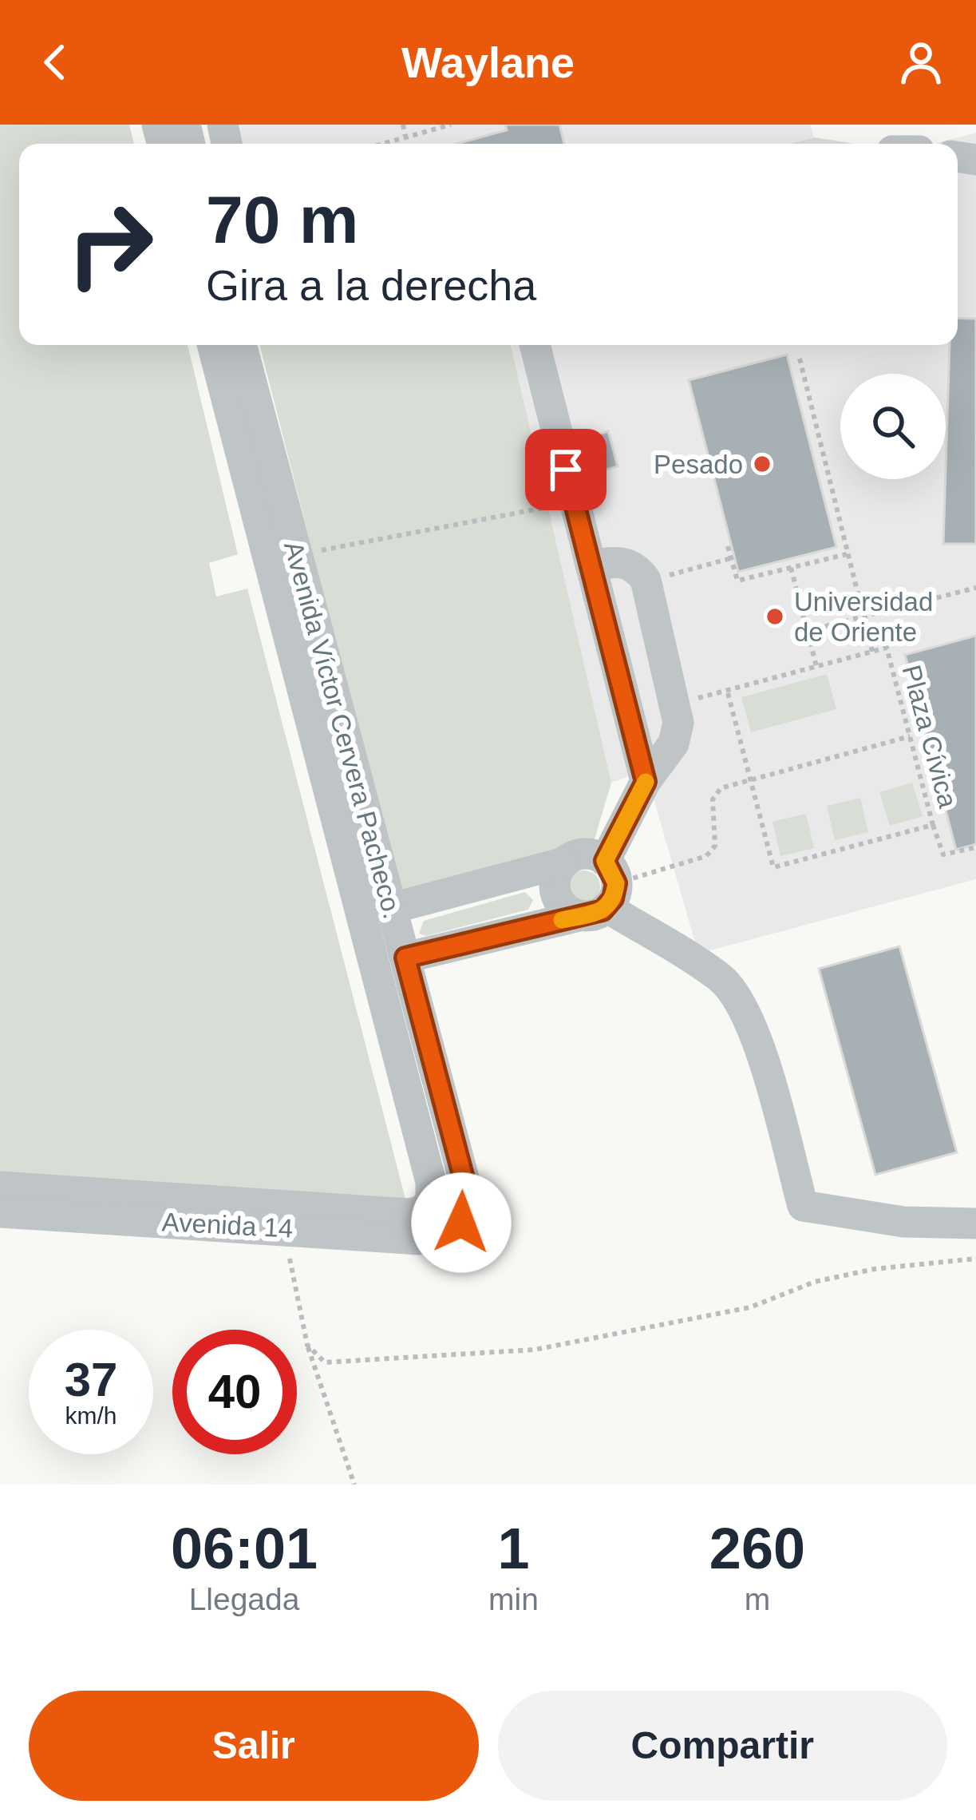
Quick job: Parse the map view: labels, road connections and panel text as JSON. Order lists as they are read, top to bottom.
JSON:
{
  "streets": {
    "street": ["Avenida Víctor Cervera Pacheco.", "Avenida 14"],
    "path": ["Plaza Cívica"]
  },
  "crossings": [
    ["Avenida Víctor Cervera Pacheco.", "Avenida 14"]
  ],
  "places": ["Pesado", "Universidad de Oriente"],
  "page": {
    "header": "Waylane",
    "turn": ["70 m", "Gira a la derecha"],
    "speed": "37 km/h",
    "limit": "40",
    "eta": [
      "06:01",
      "Llegada",
      "1",
      "min",
      "260",
      "m"
    ],
    "buttons": ["Salir", "Compartir"]
  }
}
